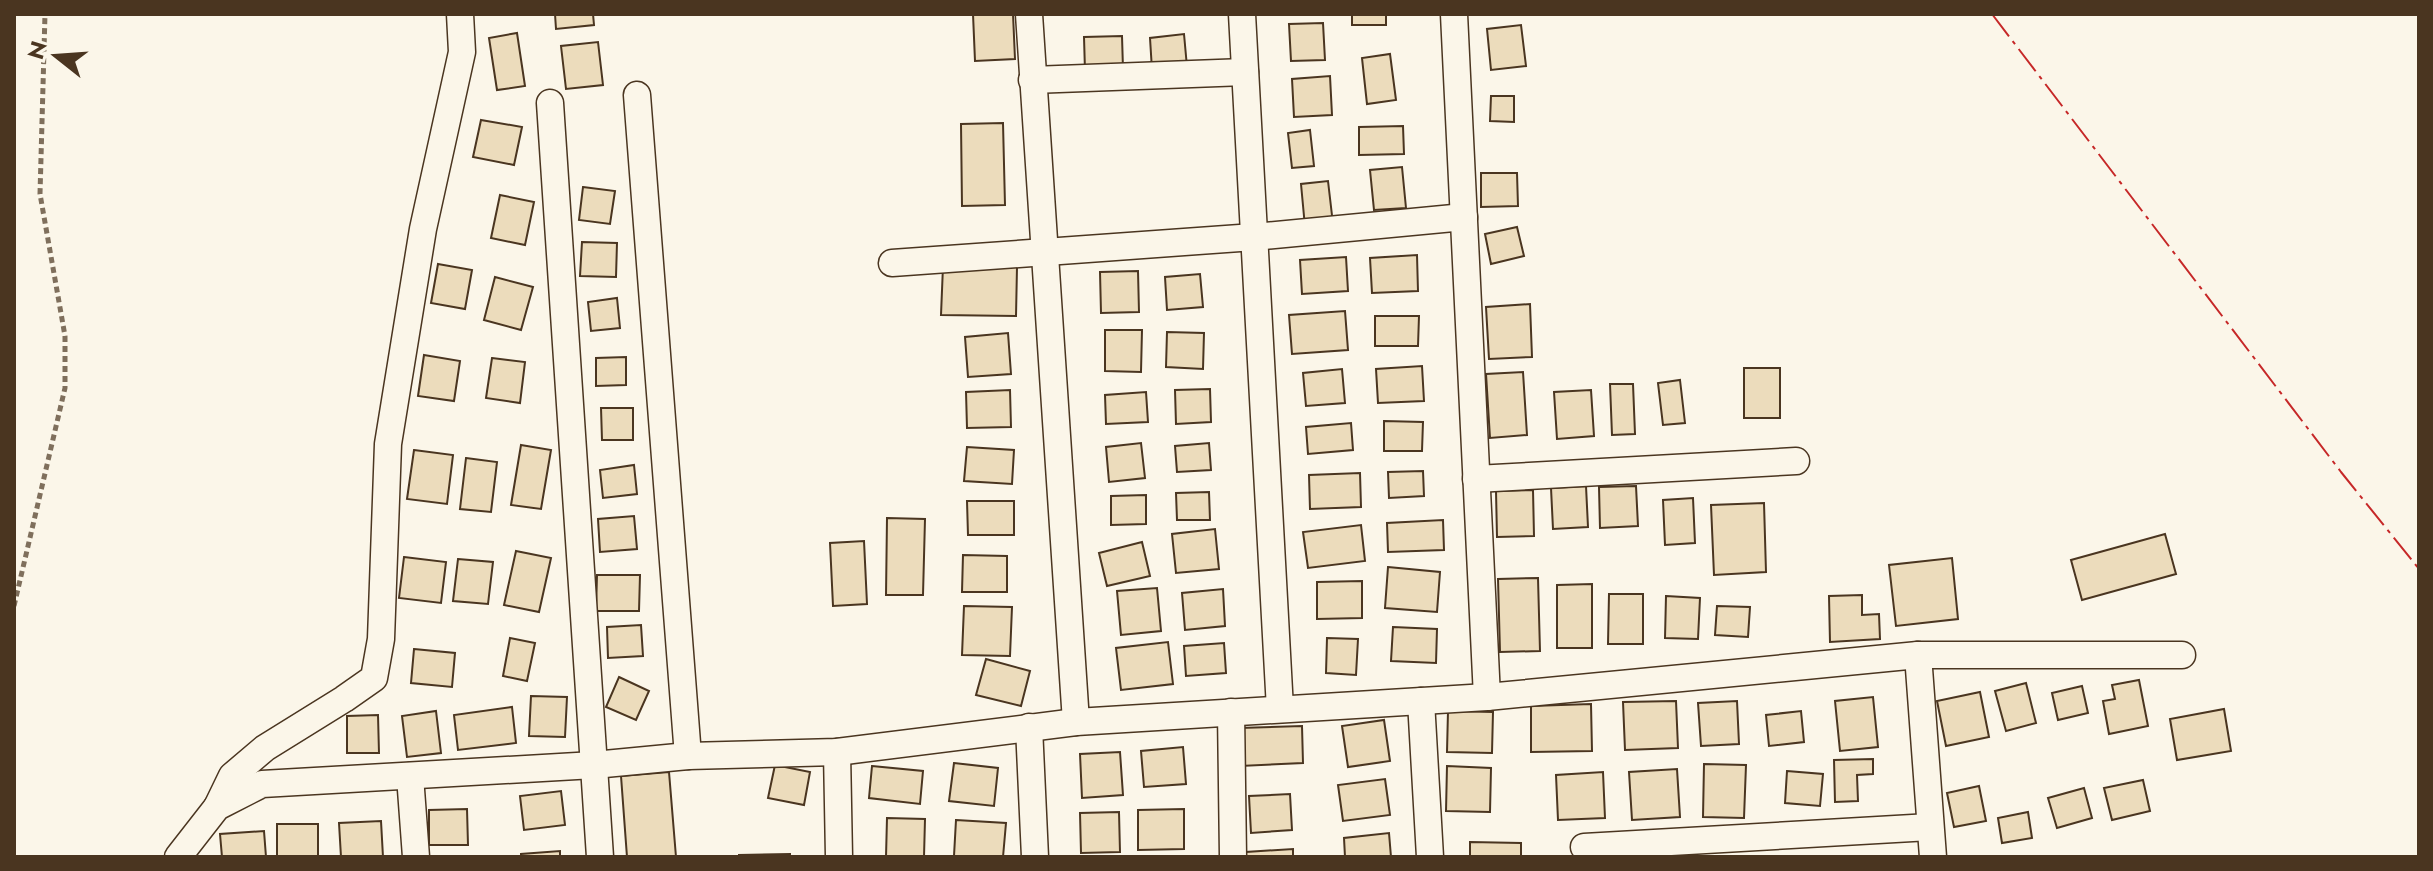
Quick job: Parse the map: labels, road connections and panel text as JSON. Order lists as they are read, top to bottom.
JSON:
{
  "north": "left"
}
